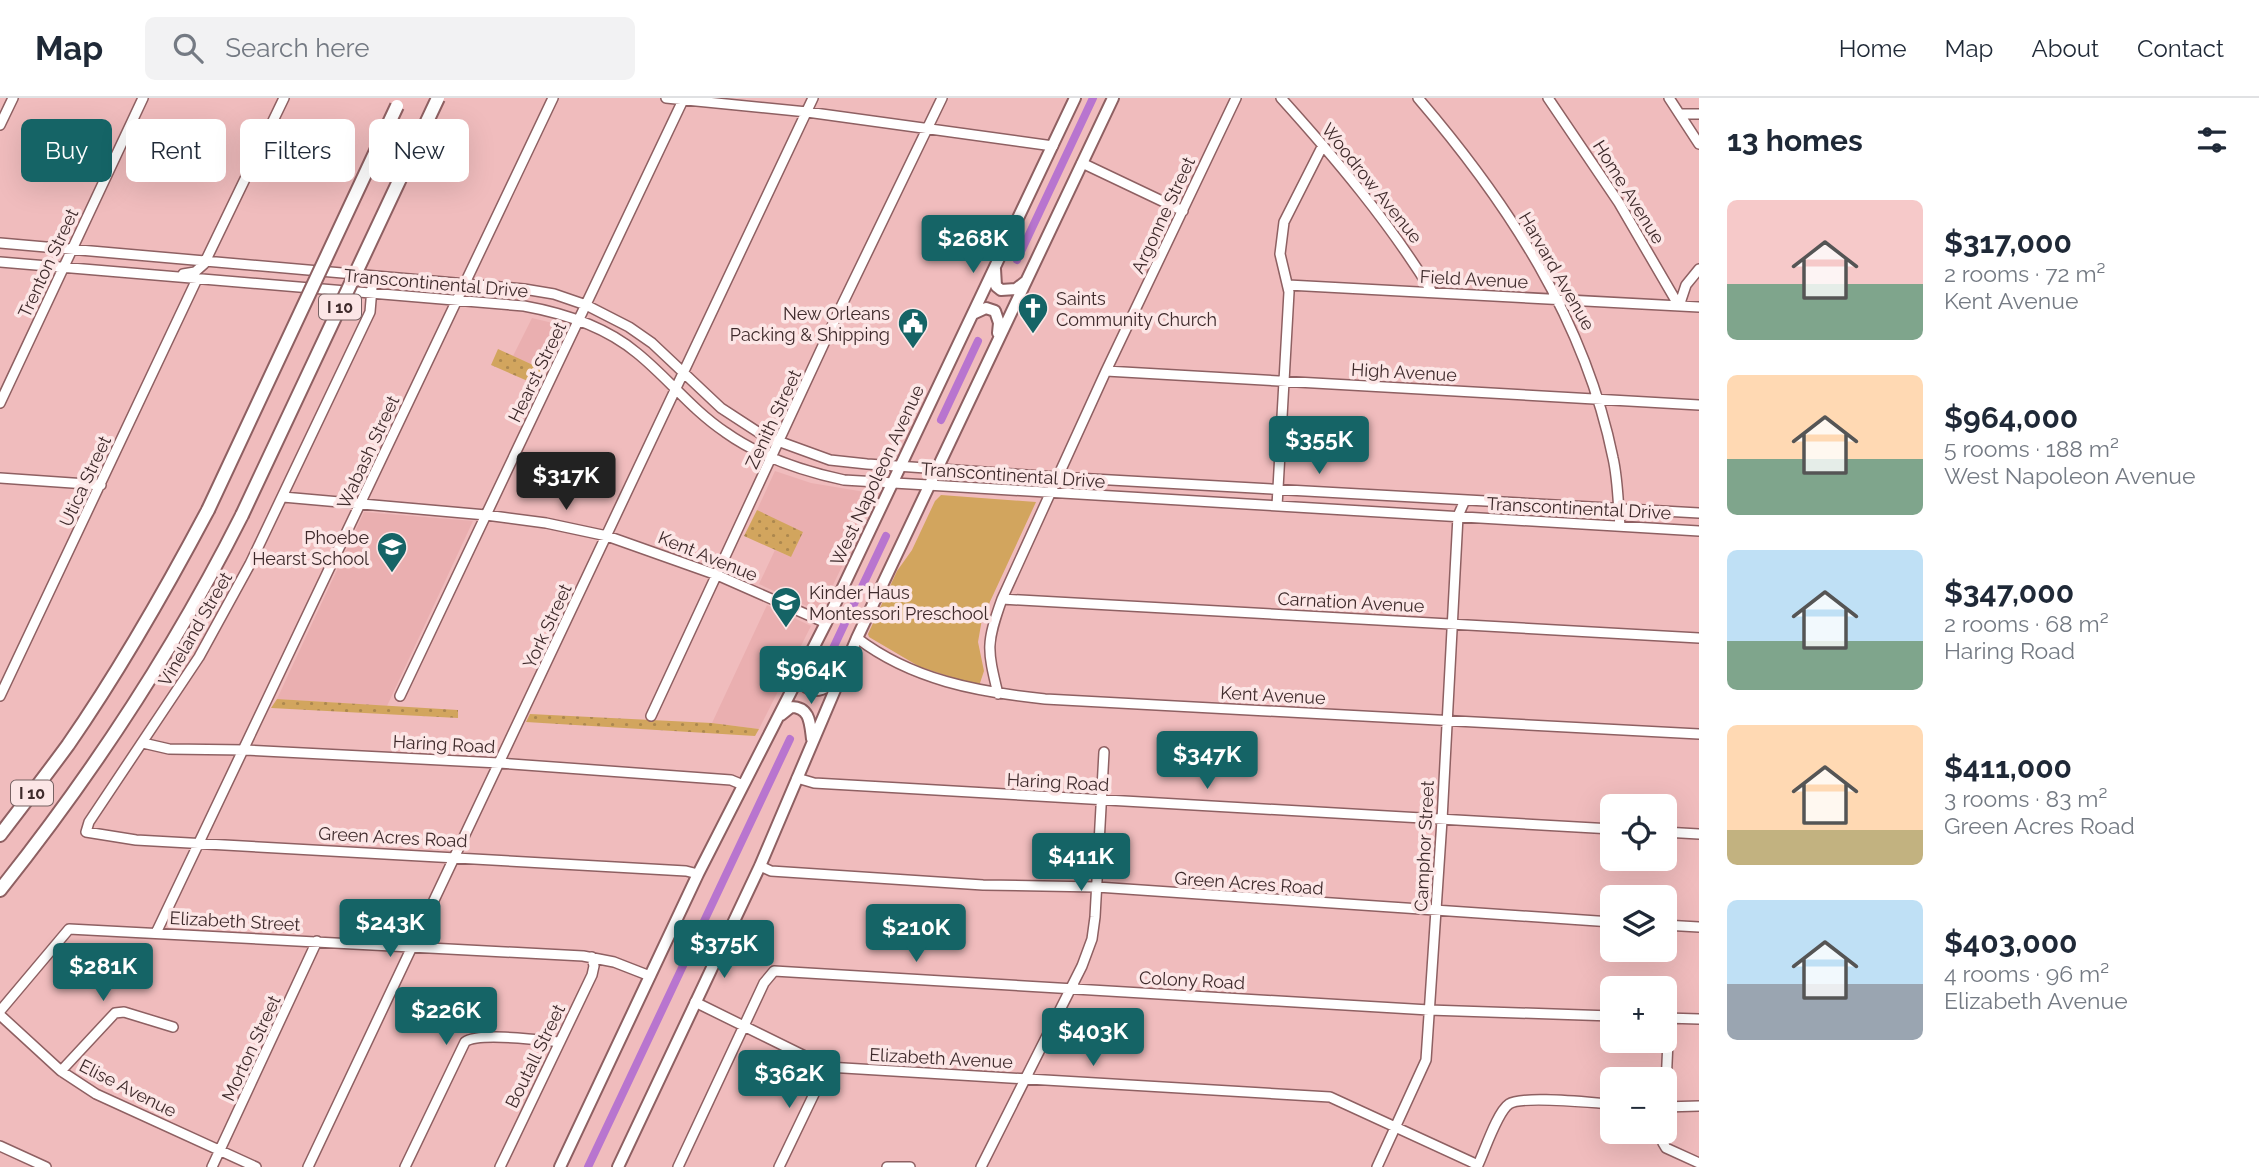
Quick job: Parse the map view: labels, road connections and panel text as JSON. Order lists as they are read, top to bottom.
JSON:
{
  "streets": {
    "highway": ["I 10"],
    "main road": ["West Napoleon Avenue"],
    "street": [
      "Woodrow Avenue",
      "Home Avenue",
      "Argonne Street",
      "Trenton Street",
      "Harvard Avenue",
      "Field Avenue",
      "Transcontinental Drive",
      "Hearst Street",
      "High Avenue",
      "Zenith Street",
      "Wabash Street",
      "Utica Street",
      "Kent Avenue",
      "Carnation Avenue",
      "York Street",
      "Vineland Street",
      "Haring Road",
      "Green Acres Road",
      "Camphor Street",
      "Elizabeth Street",
      "Colony Road",
      "Morton Street",
      "Boutall Street",
      "Elizabeth Avenue",
      "Elise Avenue"
    ]
  },
  "crossings": [
    ["Woodrow Avenue", "Field Avenue"],
    ["Home Avenue", "Field Avenue"],
    ["Argonne Street", "Transcontinental Drive"],
    ["Argonne Street", "High Avenue"],
    ["Argonne Street", "Kent Avenue"],
    ["Argonne Street", "Carnation Avenue"],
    ["Trenton Street", "Transcontinental Drive"],
    ["Harvard Avenue", "Field Avenue"],
    ["Harvard Avenue", "Transcontinental Drive"],
    ["Harvard Avenue", "High Avenue"],
    ["Transcontinental Drive", "Hearst Street"],
    ["Transcontinental Drive", "Zenith Street"],
    ["Transcontinental Drive", "Wabash Street"],
    ["Transcontinental Drive", "West Napoleon Avenue"],
    ["Transcontinental Drive", "Utica Street"],
    ["Transcontinental Drive", "York Street"],
    ["Transcontinental Drive", "Vineland Street"],
    ["Transcontinental Drive", "Camphor Street"],
    ["Hearst Street", "Kent Avenue"],
    ["Zenith Street", "Kent Avenue"],
    ["Wabash Street", "Kent Avenue"],
    ["Wabash Street", "Haring Road"],
    ["Wabash Street", "Green Acres Road"],
    ["Wabash Street", "Elizabeth Street"],
    ["West Napoleon Avenue", "Kent Avenue"],
    ["West Napoleon Avenue", "Haring Road"],
    ["West Napoleon Avenue", "Green Acres Road"],
    ["West Napoleon Avenue", "Elizabeth Street"],
    ["Kent Avenue", "York Street"],
    ["Kent Avenue", "Vineland Street"],
    ["Kent Avenue", "Camphor Street"],
    ["Carnation Avenue", "Camphor Street"],
    ["York Street", "Haring Road"],
    ["York Street", "Green Acres Road"],
    ["York Street", "Elizabeth Street"],
    ["Vineland Street", "Haring Road"],
    ["Vineland Street", "Green Acres Road"],
    ["Haring Road", "Camphor Street"],
    ["Green Acres Road", "Camphor Street"],
    ["Camphor Street", "Colony Road"],
    ["Camphor Street", "Elizabeth Avenue"],
    ["Elizabeth Street", "Morton Street"],
    ["Elizabeth Street", "Boutall Street"],
    ["Elizabeth Street", "Elise Avenue"],
    ["Colony Road", "Elizabeth Avenue"],
    ["Morton Street", "Elise Avenue"]
  ],
  "places": {
    "church": ["Saints Community Church"],
    "public building": ["New Orleans Packing & Shipping"],
    "school or university": ["Phoebe Hearst School", "Kinder Haus Montessori Preschool"]
  },
  "page": {
    "header": "Map",
    "search": "Search here",
    "nav": [
      "Home",
      "Map",
      "About",
      "Contact"
    ],
    "heading": "13 homes",
    "chip": [
      "Buy",
      "Rent",
      "Filters",
      "New"
    ],
    "list": [
      {
        "name": "$317,000",
        "note": "2 rooms · 72 m² · Kent Avenue"
      },
      {
        "name": "$964,000",
        "note": "5 rooms · 188 m² · West Napoleon Avenue"
      },
      {
        "name": "$347,000",
        "note": "2 rooms · 68 m² · Haring Road"
      },
      {
        "name": "$411,000",
        "note": "3 rooms · 83 m² · Green Acres Road"
      },
      {
        "name": "$403,000",
        "note": "4 rooms · 96 m² · Elizabeth Avenue"
      }
    ],
    "price": [
      "$268K",
      "$355K",
      "$317K",
      "$964K",
      "$347K",
      "$411K",
      "$243K",
      "$210K",
      "$375K",
      "$281K",
      "$226K",
      "$403K",
      "$362K"
    ],
    "map_buttons": ["+", "−"]
  }
}
